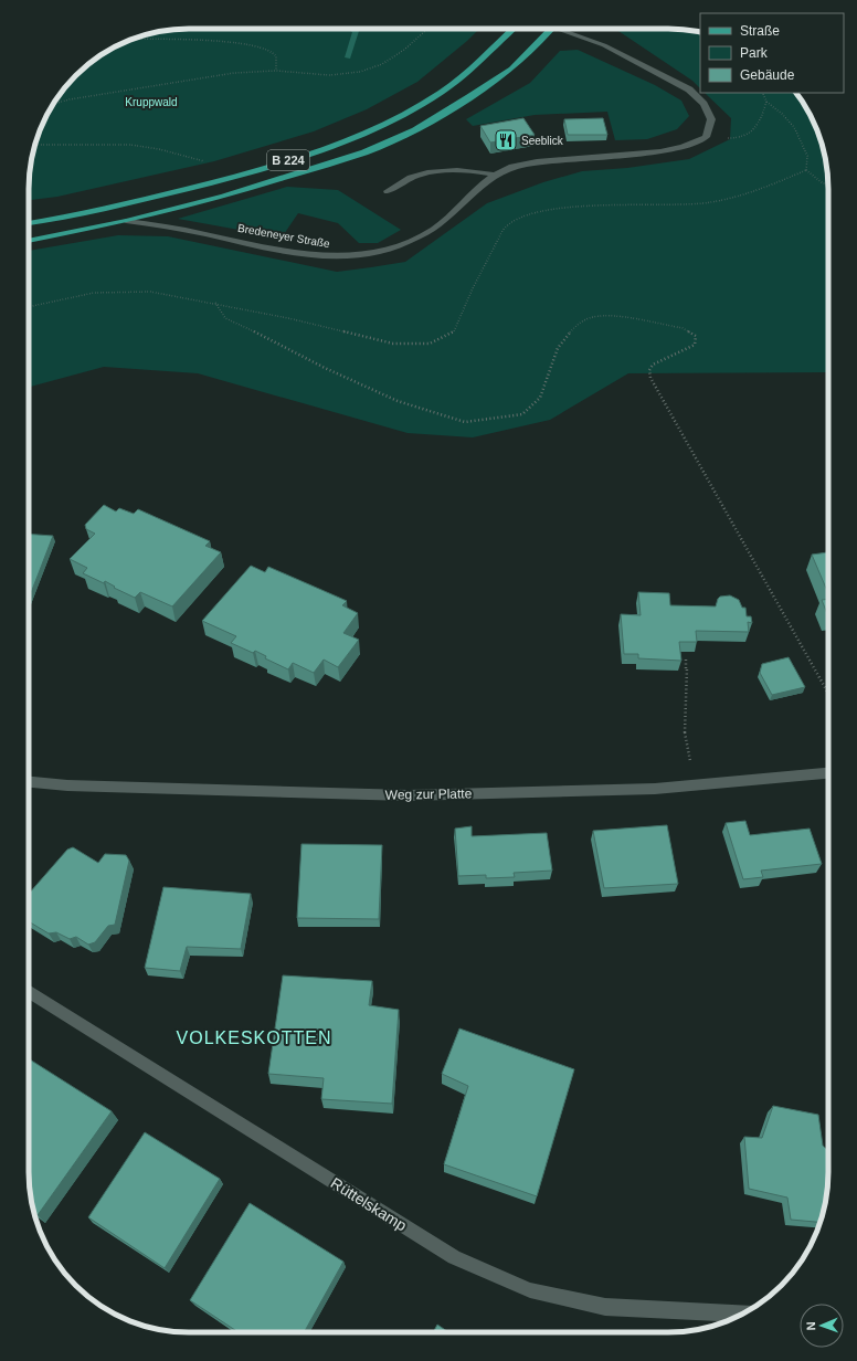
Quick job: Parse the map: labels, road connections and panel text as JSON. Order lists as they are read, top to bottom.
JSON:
{
  "streets": {
    "main road": ["B 224", "Bredeneyer Straße"],
    "street": ["Weg zur Platte", "Rüttelskamp"]
  },
  "districts": ["VOLKESKOTTEN"],
  "parks": ["Kruppwald"],
  "places": {
    "restaurant": ["Seeblick"]
  },
  "legend": ["Straße", "Park", "Gebäude"],
  "north": "left"
}
